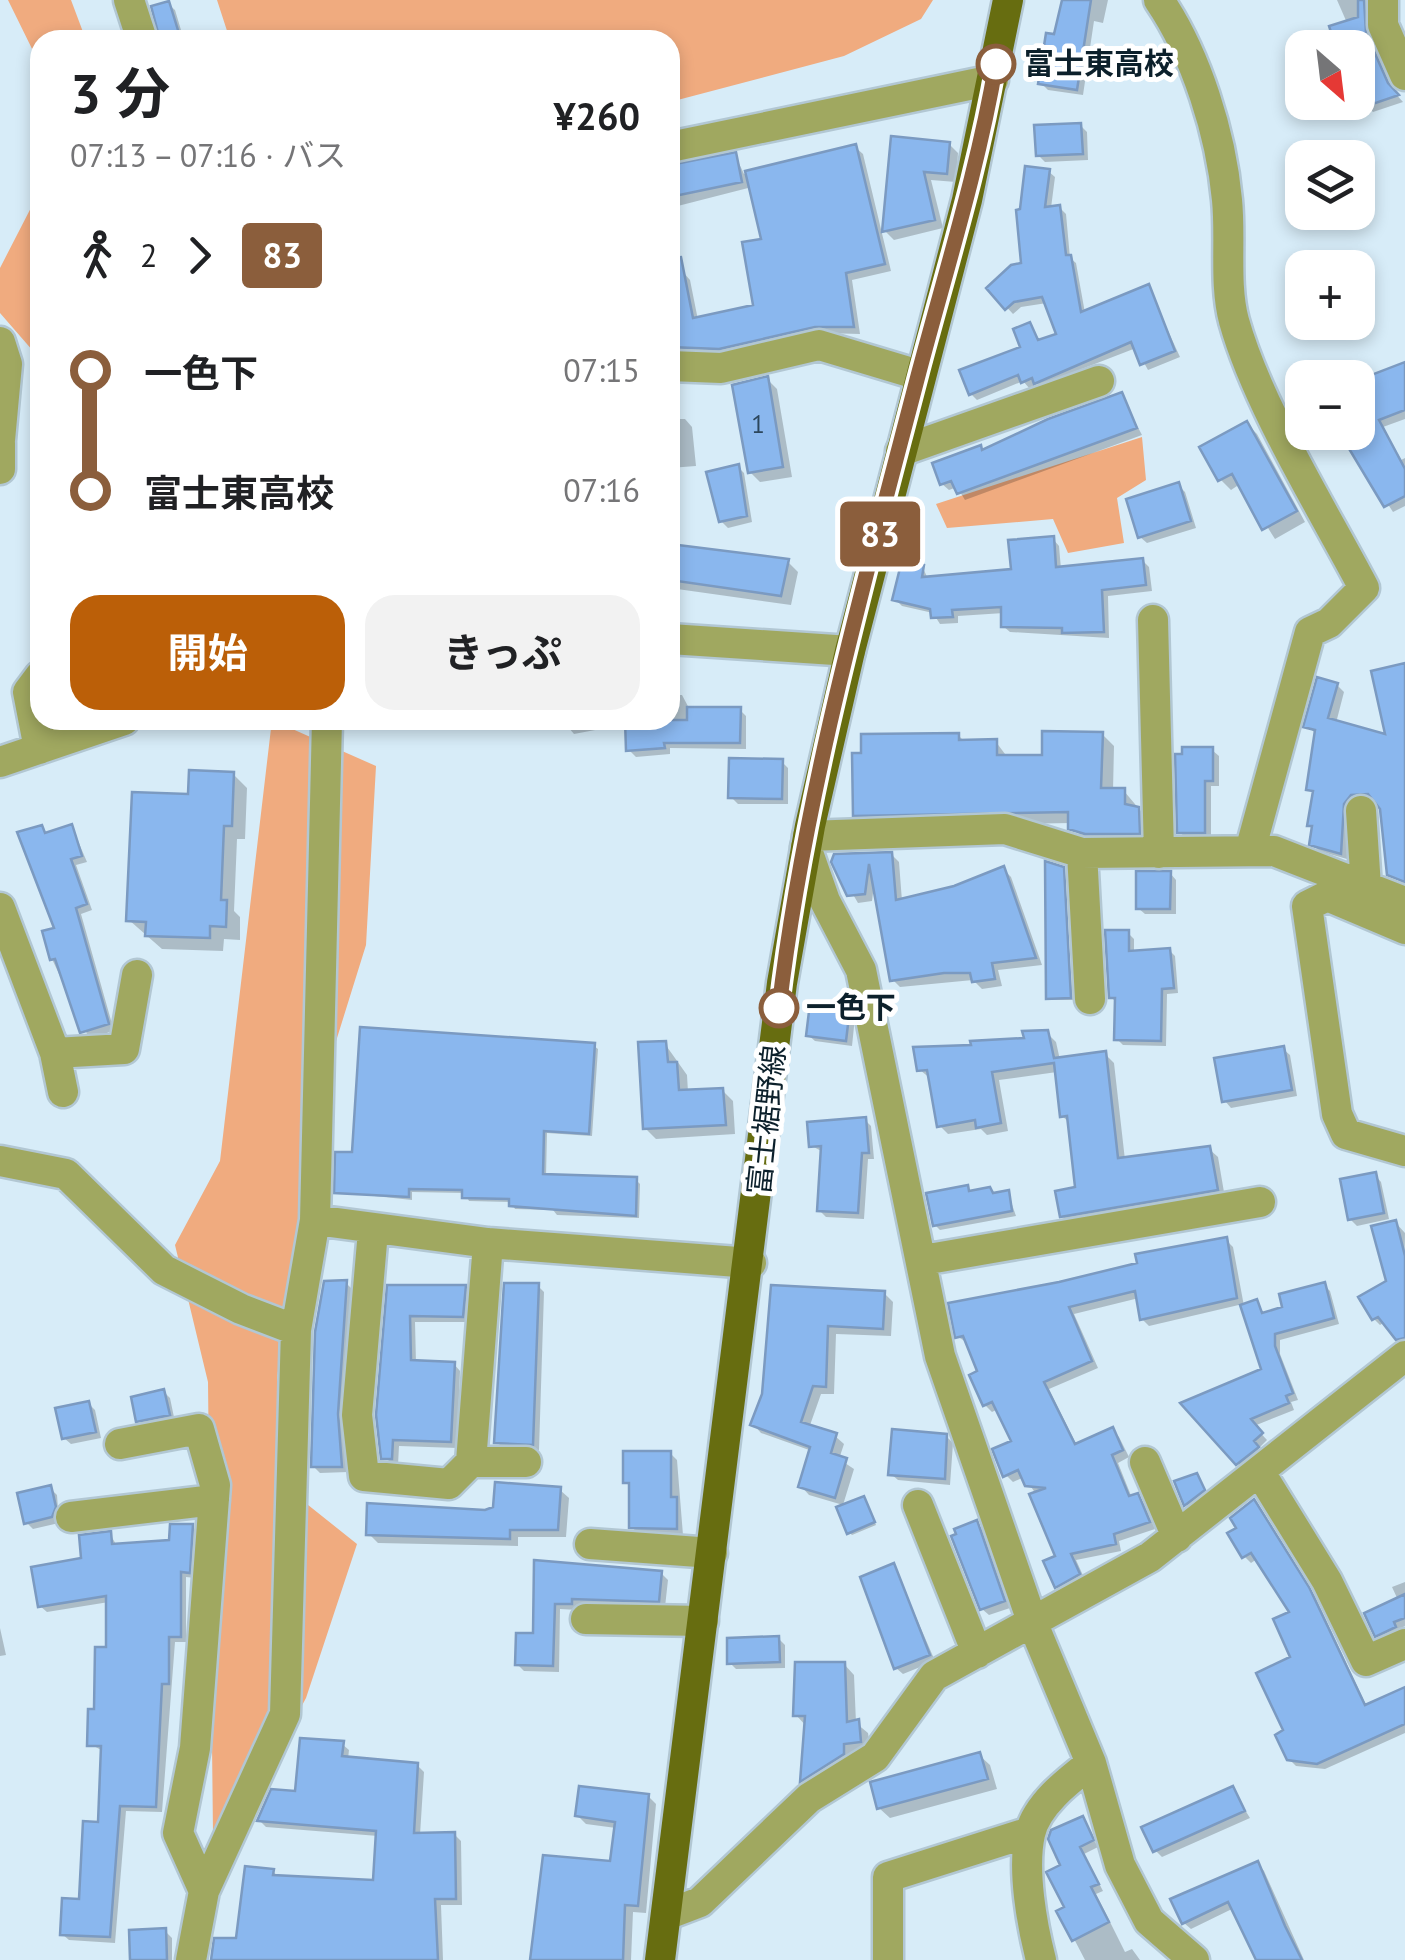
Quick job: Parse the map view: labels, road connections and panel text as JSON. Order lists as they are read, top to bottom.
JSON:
{
  "streets": {
    "main road": ["富士裾野線"]
  },
  "places": ["富士東高校", "一色下"],
  "lines": ["bus line 83"],
  "house_numbers": ["1"],
  "north": "bottom right",
  "page": {
    "on_map": "83",
    "map_buttons": ["+", "−"],
    "heading": ["3 分", "07:13 – 07:16 · バス", "¥260"],
    "legs": ["2", "83"],
    "list": [
      {
        "name": "一色下",
        "value": "07:15"
      },
      {
        "name": "富士東高校",
        "value": "07:16"
      }
    ],
    "buttons": ["開始", "きっぷ"]
  }
}
